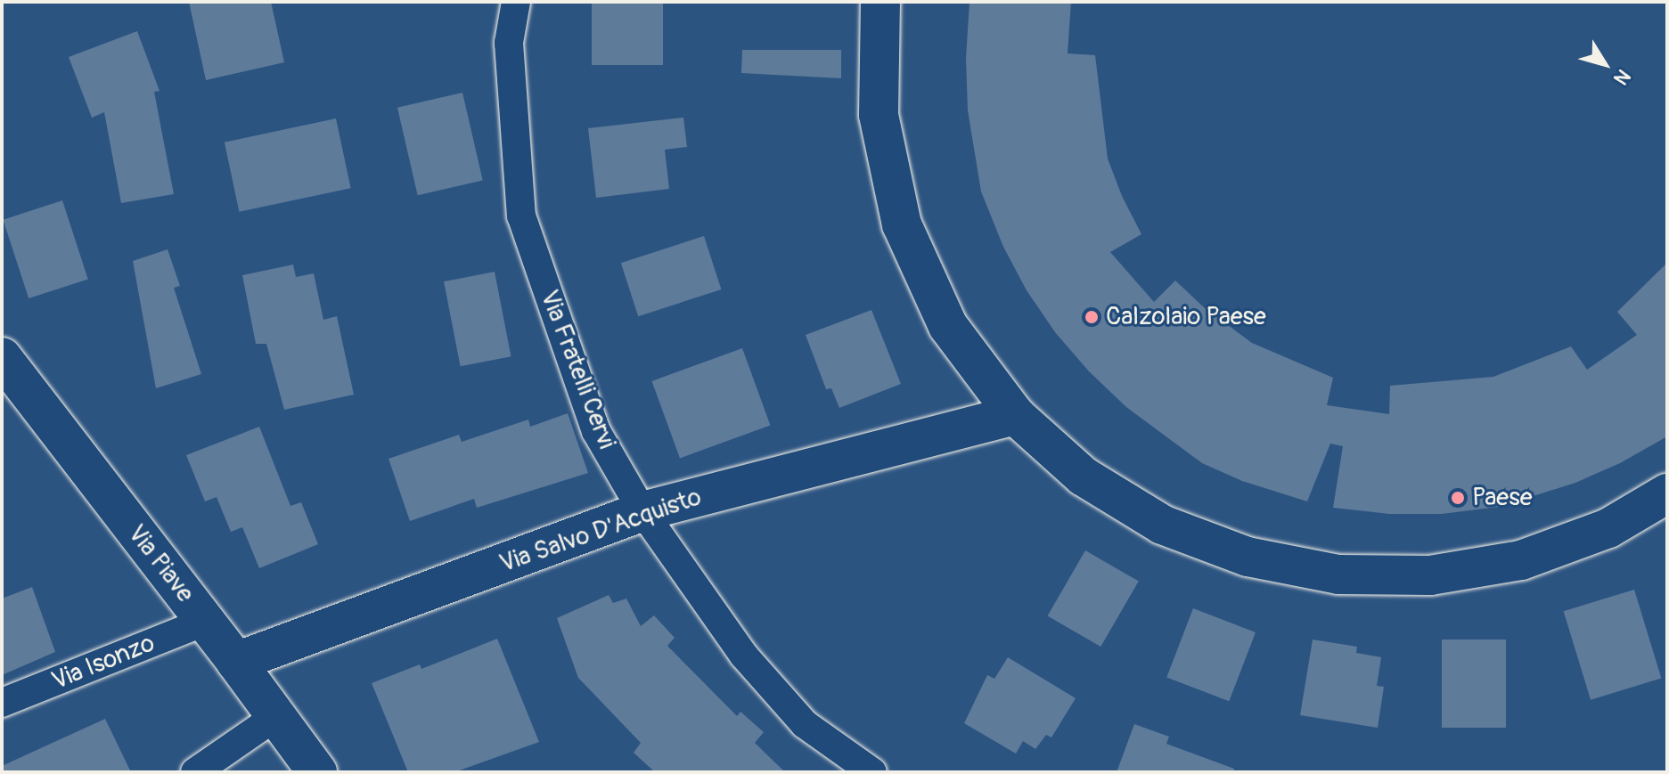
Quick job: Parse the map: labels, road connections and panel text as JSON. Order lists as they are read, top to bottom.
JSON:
{
  "streets": {
    "street": [
      "Via Fratelli Cervi",
      "Via Salvo D'Acquisto",
      "Via Piave",
      "Via Isonzo"
    ]
  },
  "crossings": [
    ["Via Fratelli Cervi", "Via Salvo D'Acquisto"],
    ["Via Salvo D'Acquisto", "Via Piave"],
    ["Via Piave", "Via Isonzo"]
  ],
  "places": ["Calzolaio Paese", "Paese"],
  "north": "bottom right"
}
